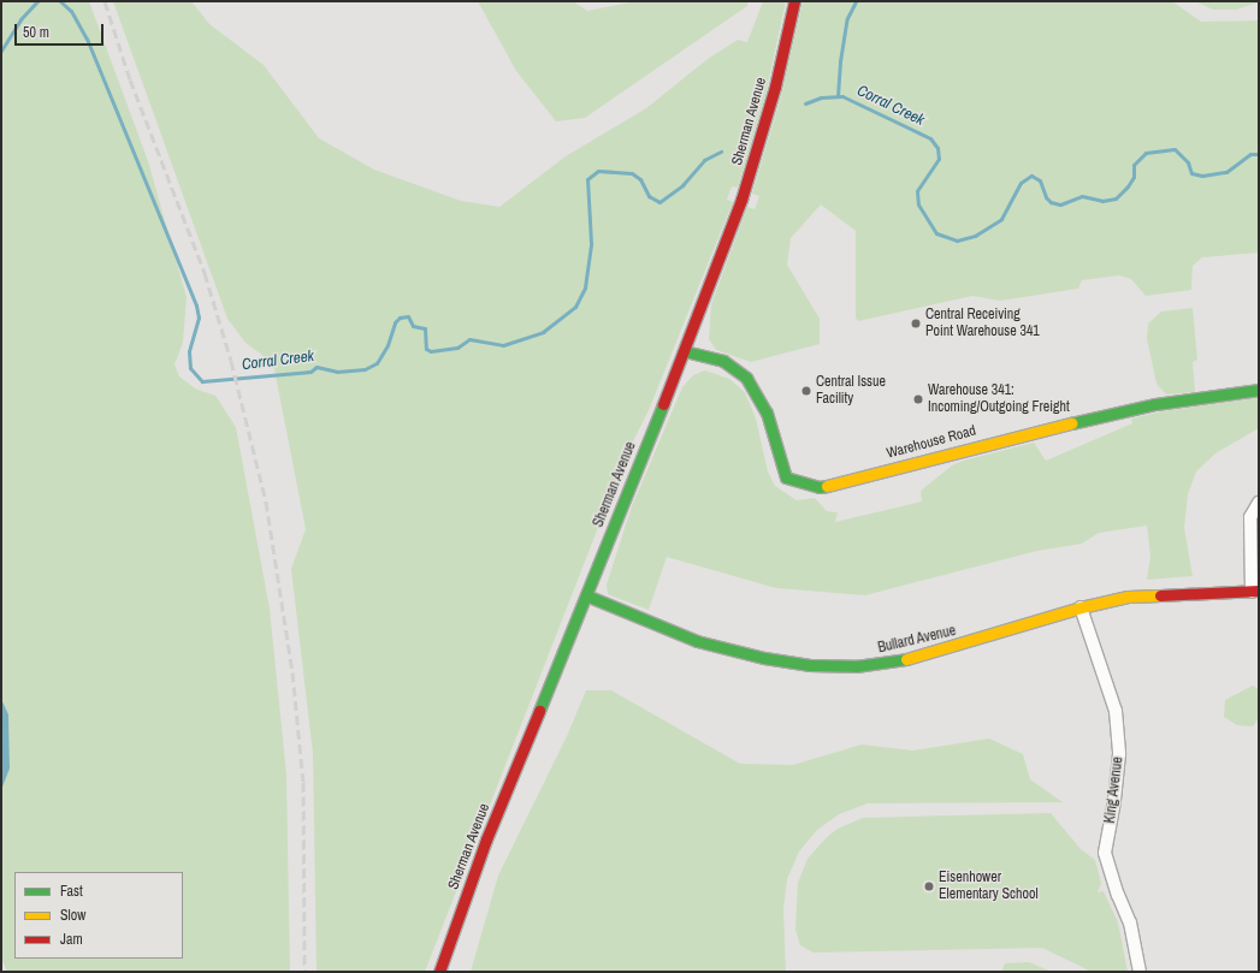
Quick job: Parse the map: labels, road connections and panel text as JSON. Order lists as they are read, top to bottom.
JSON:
{
  "streets": {
    "street": [
      "Sherman Avenue",
      "Warehouse Road",
      "Bullard Avenue",
      "King Avenue"
    ]
  },
  "crossings": [
    ["Sherman Avenue", "Warehouse Road"],
    ["Sherman Avenue", "Bullard Avenue"],
    ["Bullard Avenue", "King Avenue"]
  ],
  "water": ["Corral Creek"],
  "places": [
    "Central Receiving Point Warehouse 341",
    "Central Issue Facility",
    "Warehouse 341: Incoming/Outgoing Freight",
    "Eisenhower Elementary School"
  ],
  "legend": ["Fast", "Slow", "Jam"],
  "scale_bar": "50 m"
}
